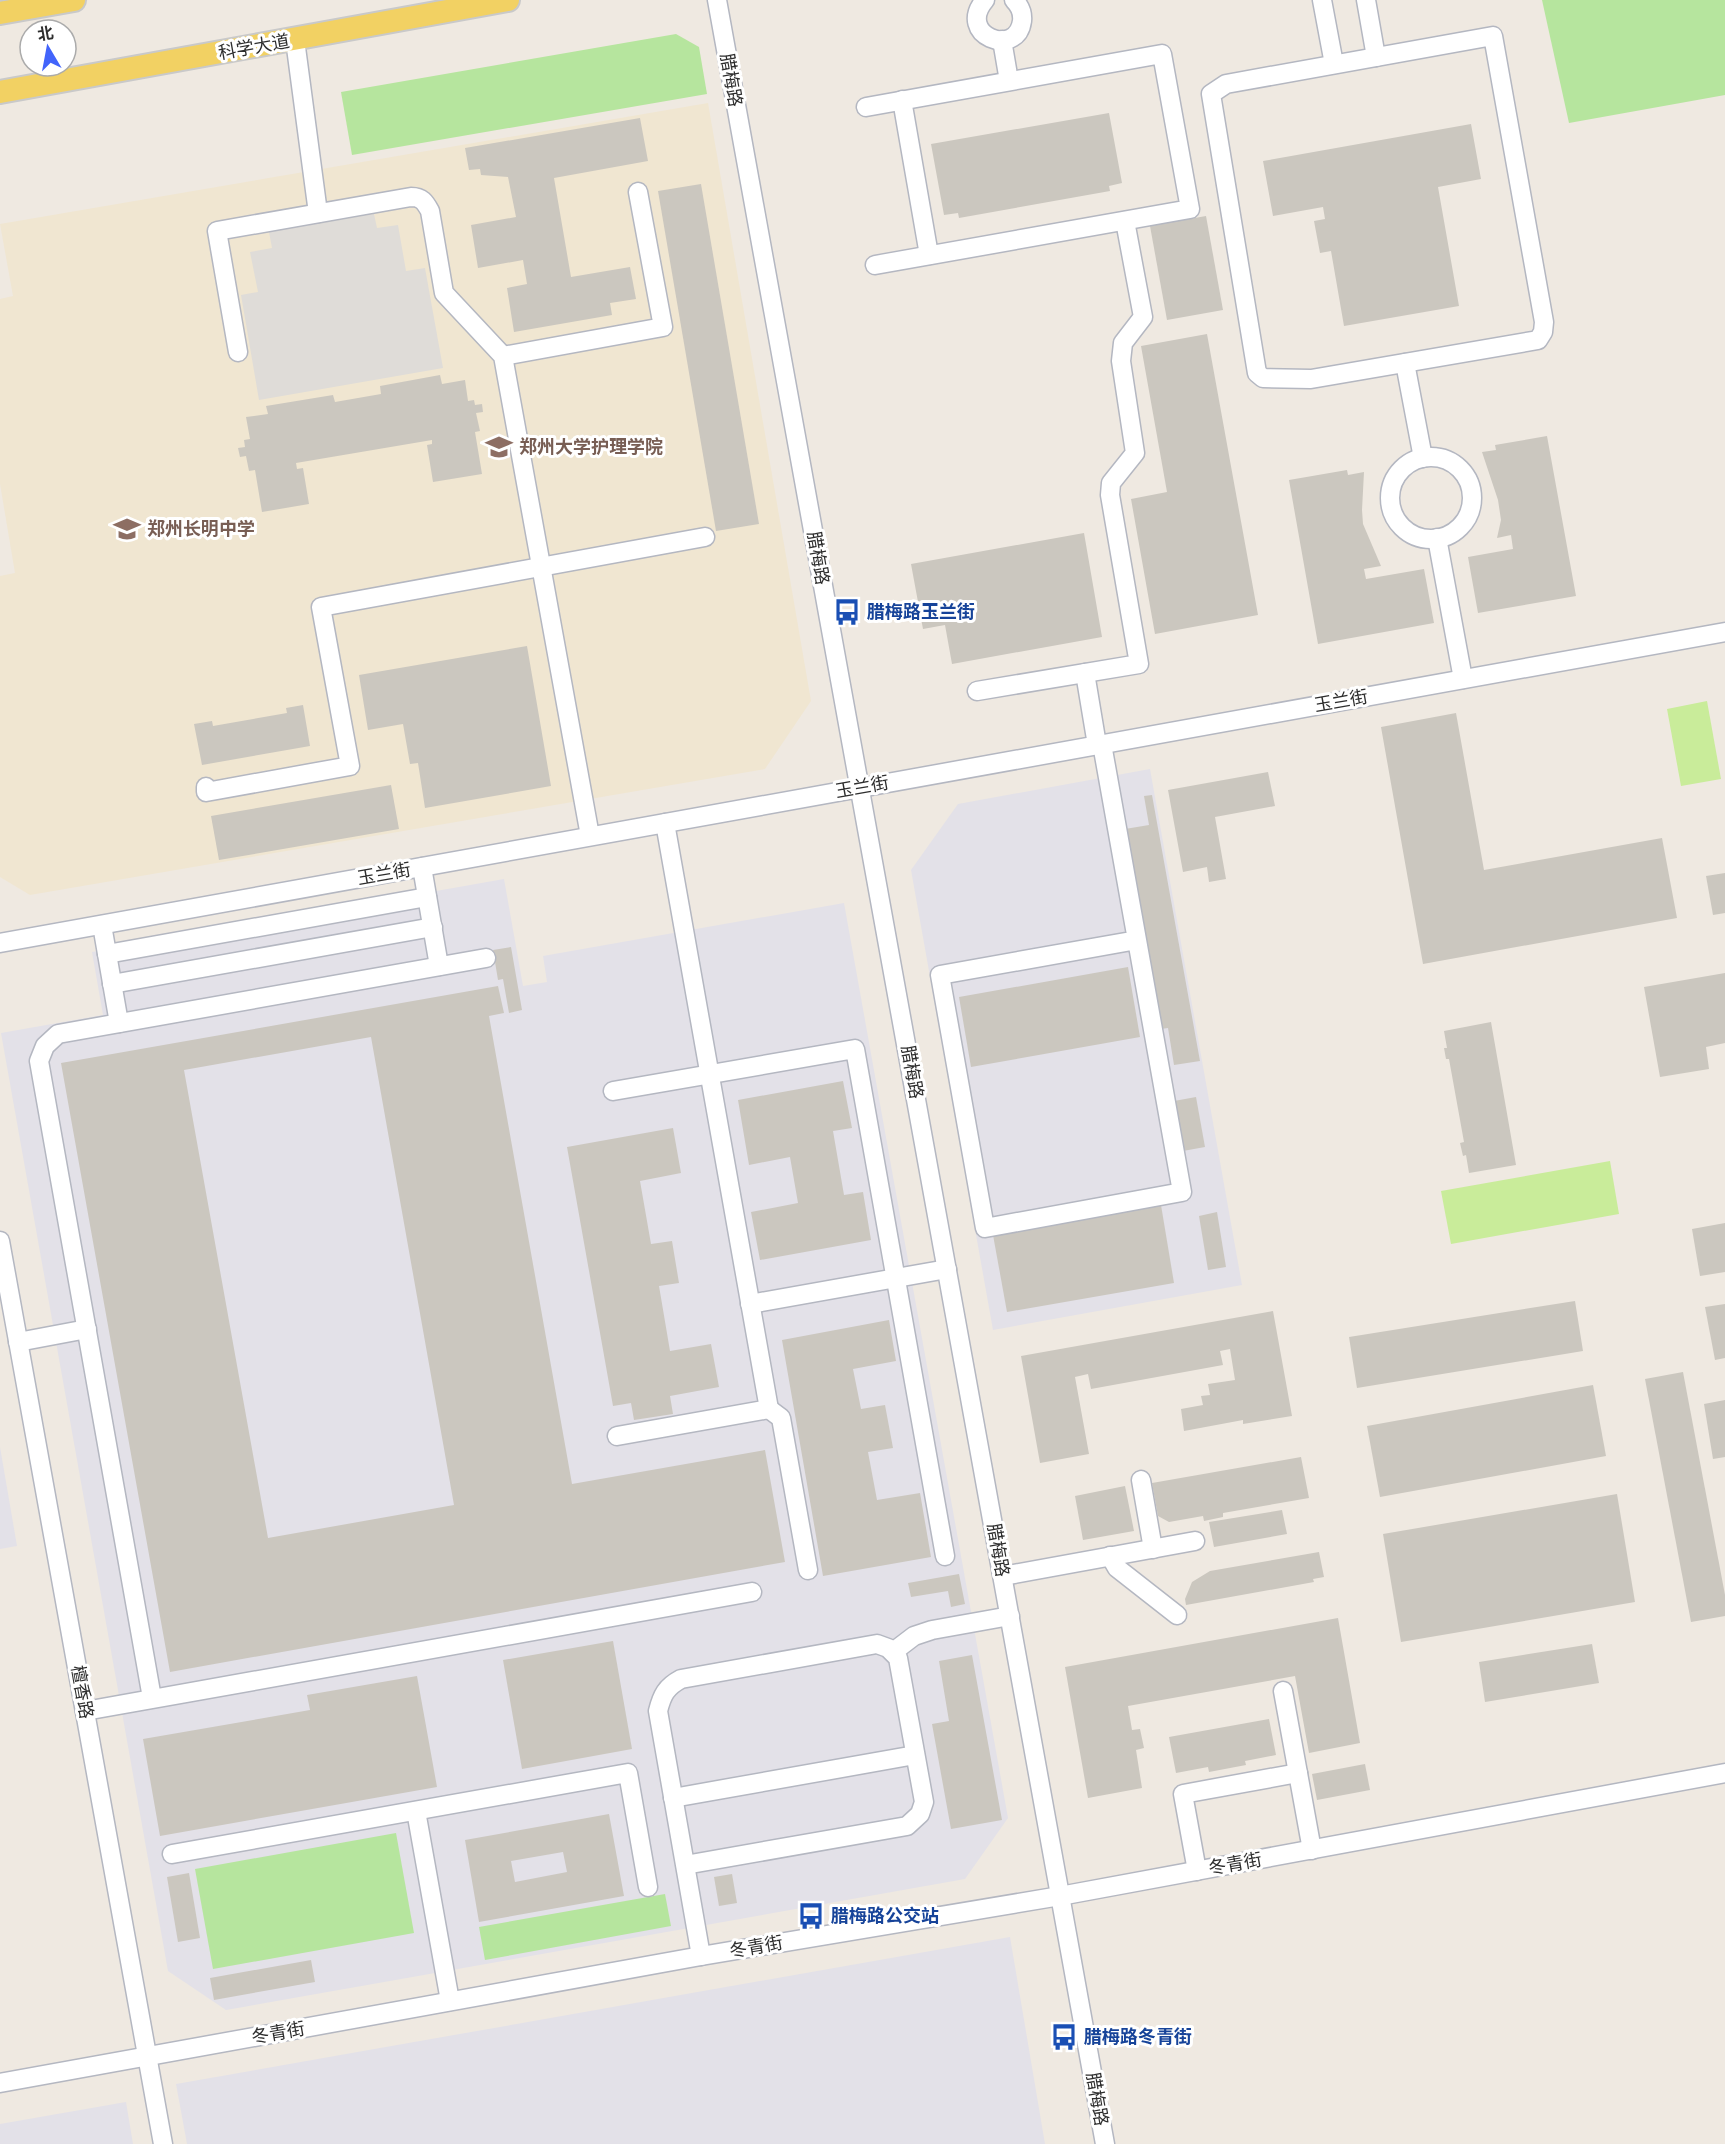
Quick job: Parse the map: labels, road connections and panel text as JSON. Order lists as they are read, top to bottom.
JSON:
{
  "streets": {
    "main road": ["科学大道"],
    "street": [
      "腊梅路",
      "玉兰街",
      "檀香路",
      "冬青街"
    ]
  },
  "crossings": [
    ["腊梅路", "玉兰街"],
    ["腊梅路", "冬青街"],
    ["檀香路", "冬青街"]
  ],
  "places": {
    "school or university": ["郑州大学护理学院", "郑州长明中学"],
    "bus stop": ["腊梅路玉兰街", "腊梅路公交站", "腊梅路冬青街"]
  },
  "north": "top"
}
